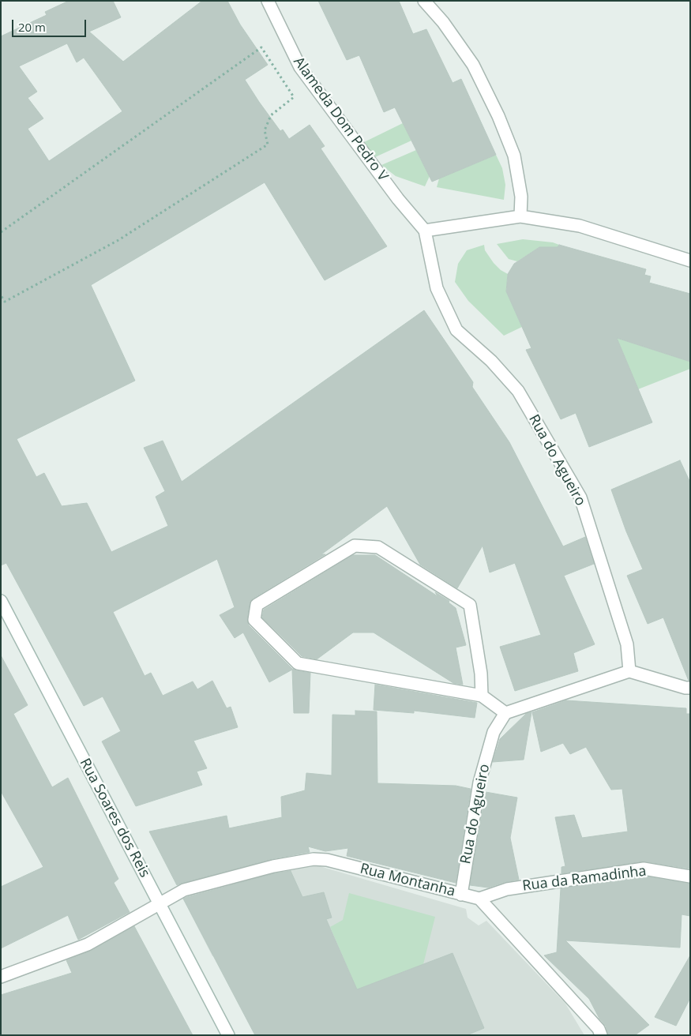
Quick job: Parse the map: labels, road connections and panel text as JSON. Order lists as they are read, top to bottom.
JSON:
{
  "streets": {
    "street": [
      "Alameda Dom Pedro V",
      "Rua do Agueiro",
      "Rua Soares dos Reis",
      "Rua da Ramadinha",
      "Rua Montanha"
    ]
  },
  "crossings": [
    ["Alameda Dom Pedro V", "Rua do Agueiro"],
    ["Rua do Agueiro", "Rua Montanha"],
    ["Rua Soares dos Reis", "Rua Montanha"],
    ["Rua da Ramadinha", "Rua Montanha"]
  ],
  "scale_bar": "20 m"
}
